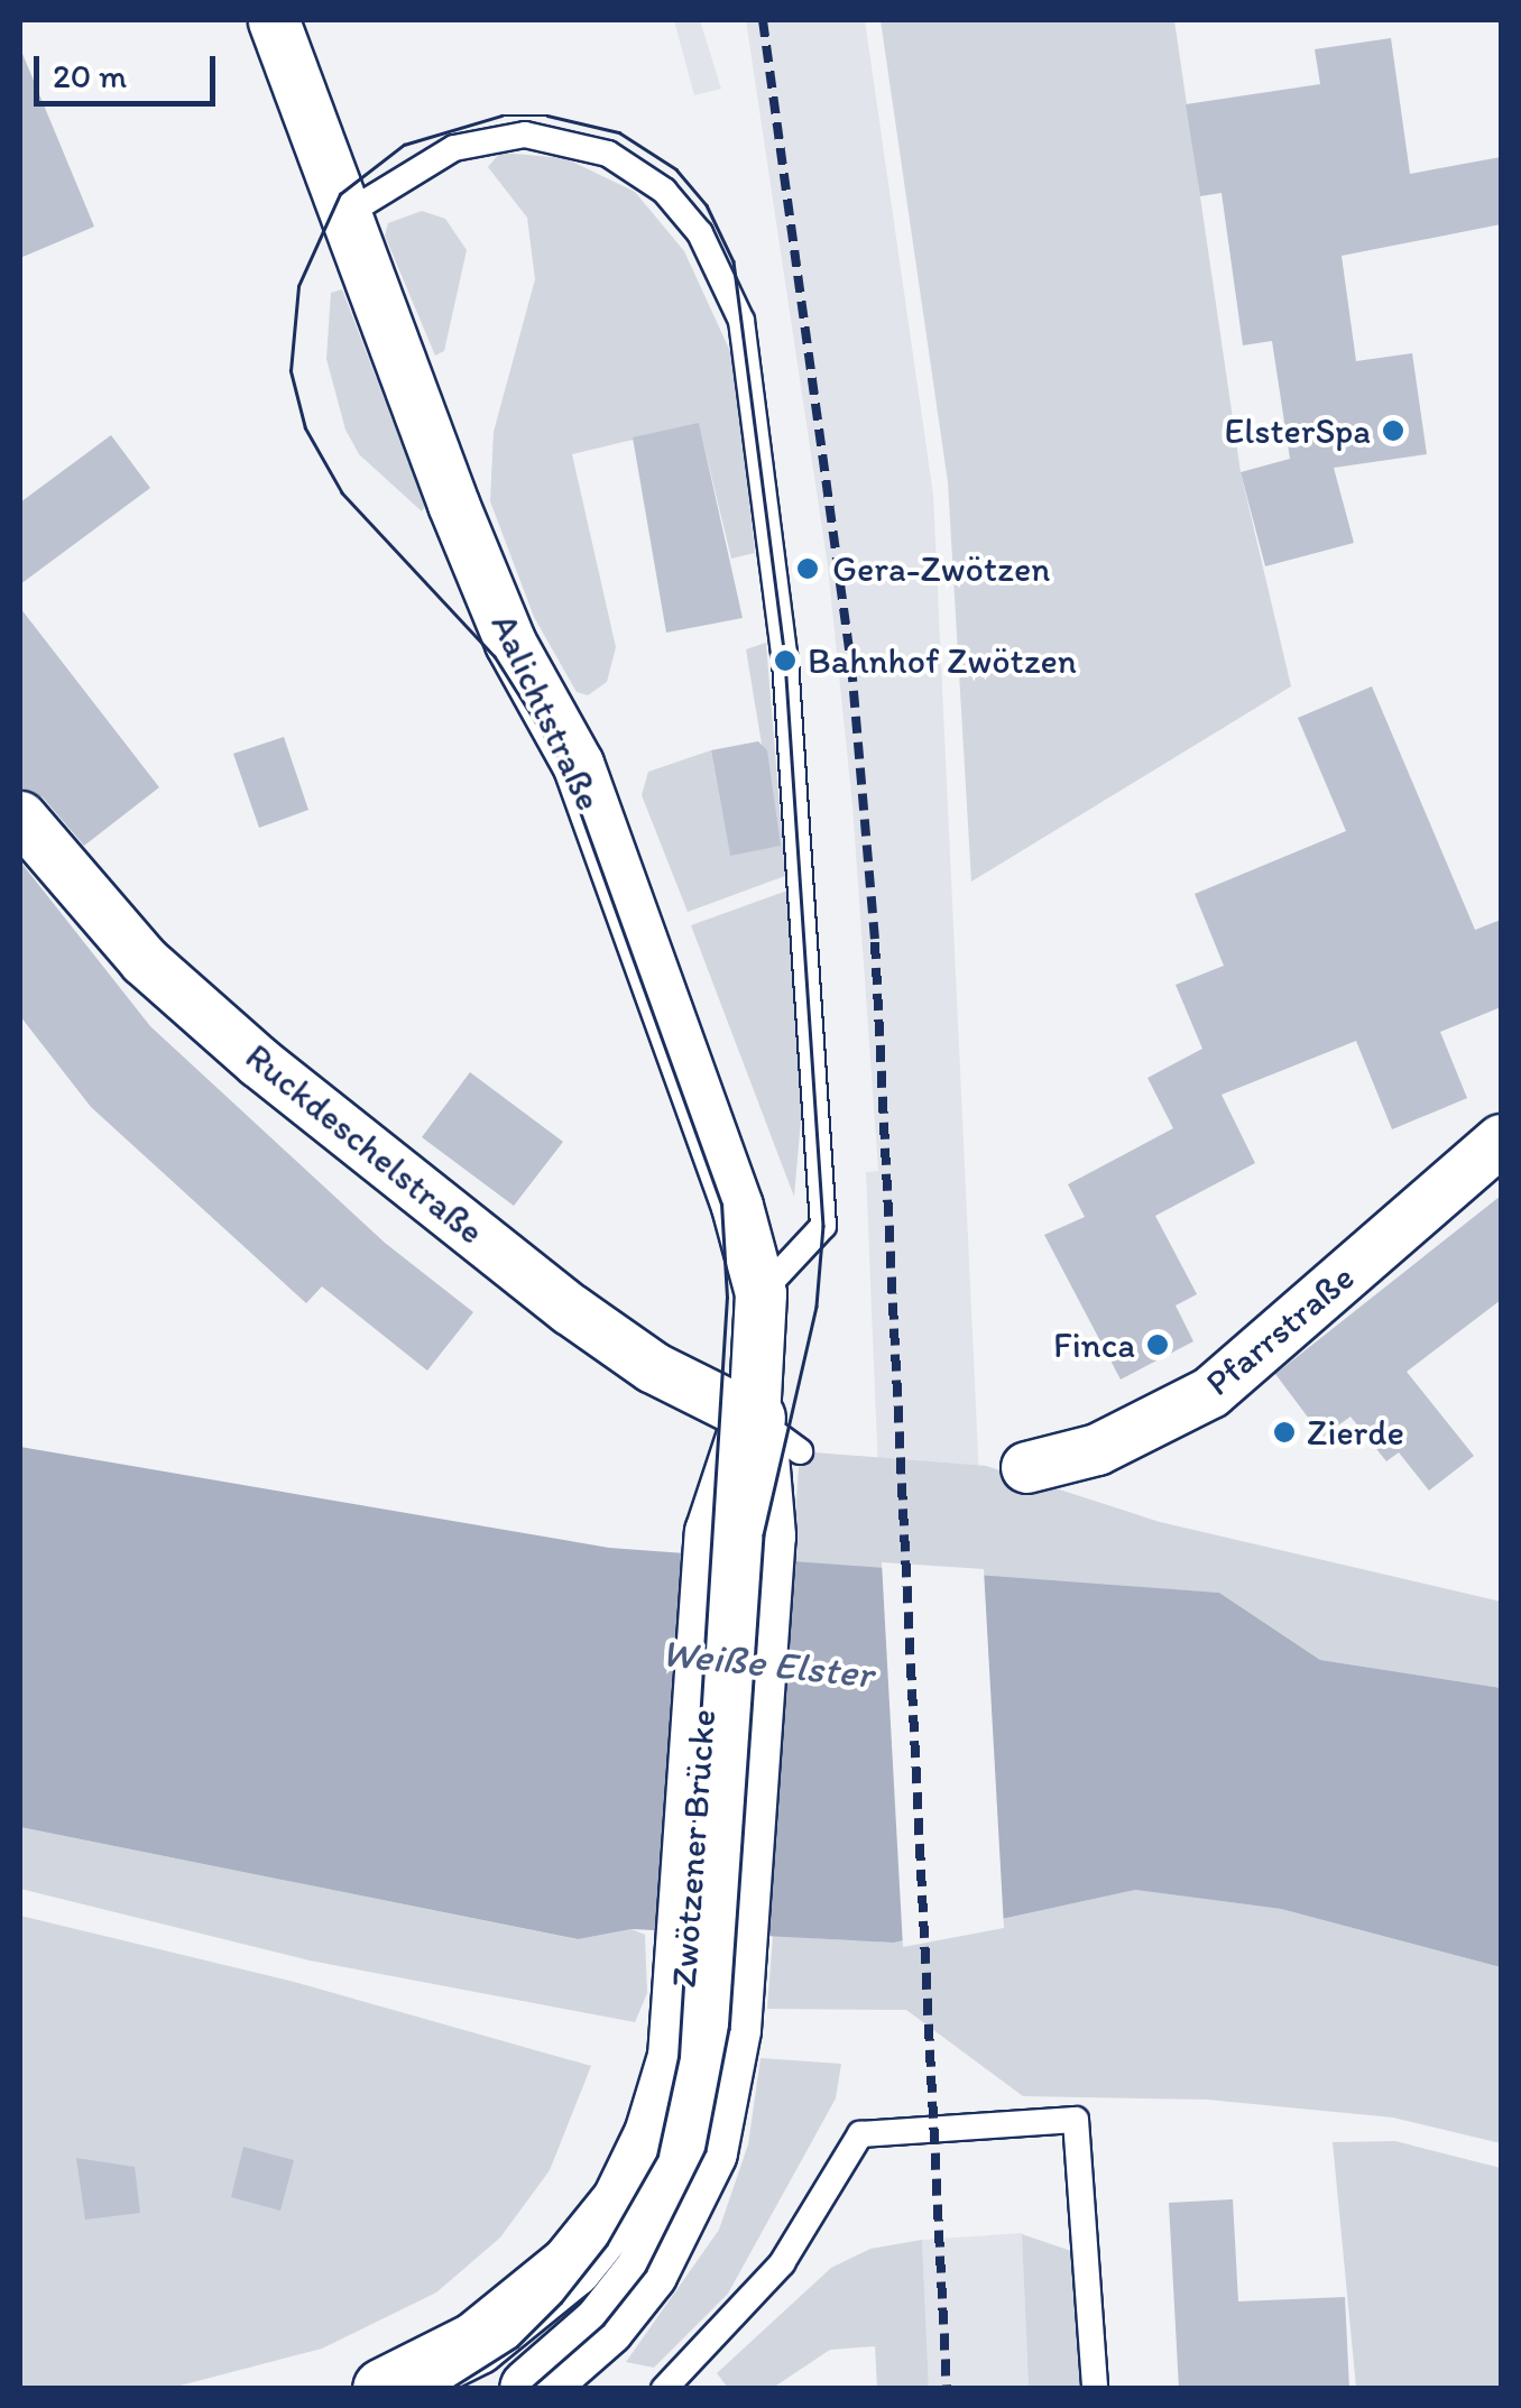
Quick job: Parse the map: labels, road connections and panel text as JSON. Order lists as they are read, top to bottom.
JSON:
{
  "streets": {
    "main road": ["Zwötzener Brücke"],
    "street": ["Aalichtstraße", "Ruckdeschelstraße", "Pfarrstraße"]
  },
  "crossings": [
    ["Aalichtstraße", "Ruckdeschelstraße"],
    ["Aalichtstraße", "Zwötzener Brücke"],
    ["Ruckdeschelstraße", "Zwötzener Brücke"]
  ],
  "water": ["Weiße Elster"],
  "places": [
    "ElsterSpa",
    "Gera-Zwötzen",
    "Bahnhof Zwötzen",
    "Finca",
    "Zierde"
  ],
  "scale_bar": "20 m"
}
